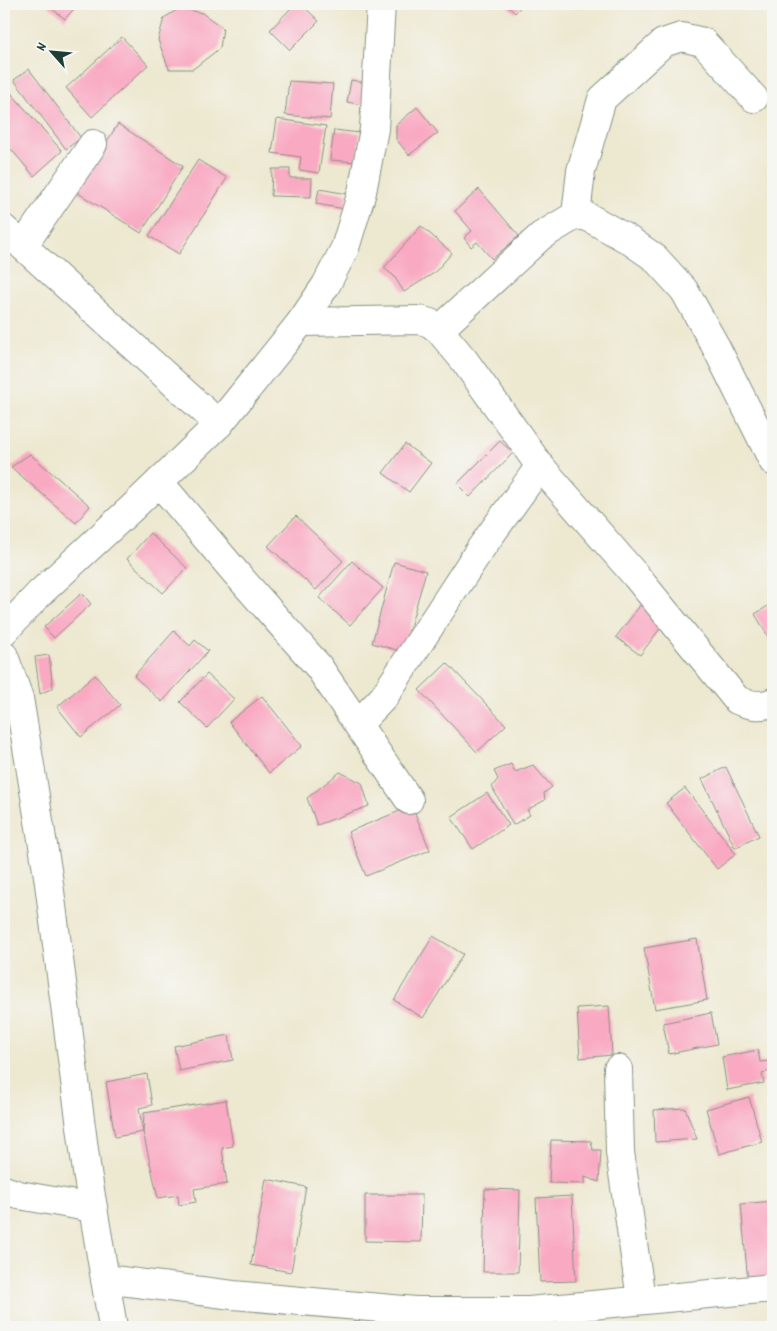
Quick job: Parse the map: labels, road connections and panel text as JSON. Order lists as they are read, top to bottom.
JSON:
{
  "north": "top left"
}
